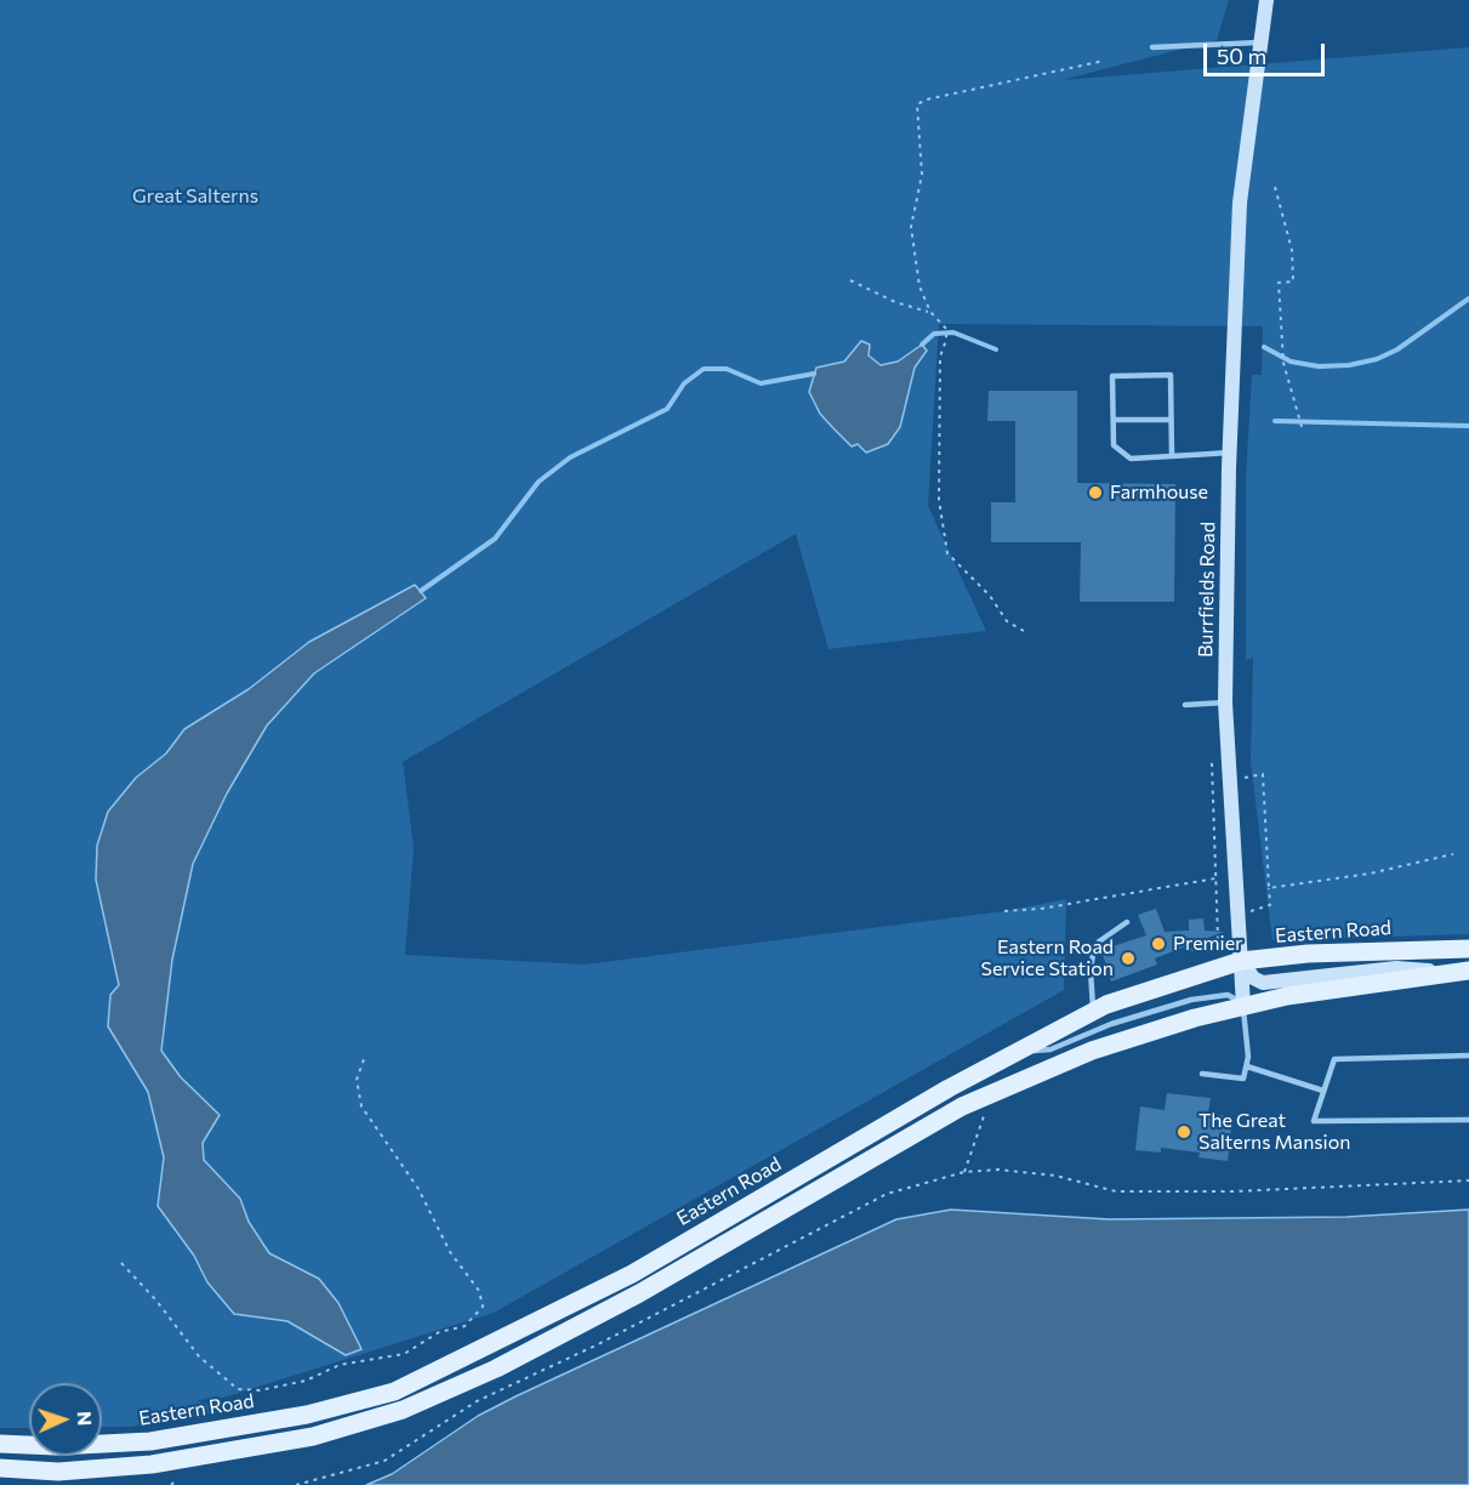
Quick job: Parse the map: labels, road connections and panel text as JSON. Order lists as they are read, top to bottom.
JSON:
{
  "streets": {
    "main road": ["Eastern Road"],
    "street": ["Burrfields Road"]
  },
  "crossings": [
    ["Burrfields Road", "Eastern Road"]
  ],
  "parks": ["Great Salterns"],
  "places": [
    "Farmhouse",
    "Premier",
    "Eastern Road Service Station",
    "The Great Salterns Mansion"
  ],
  "scale_bar": "50 m",
  "north": "right"
}
